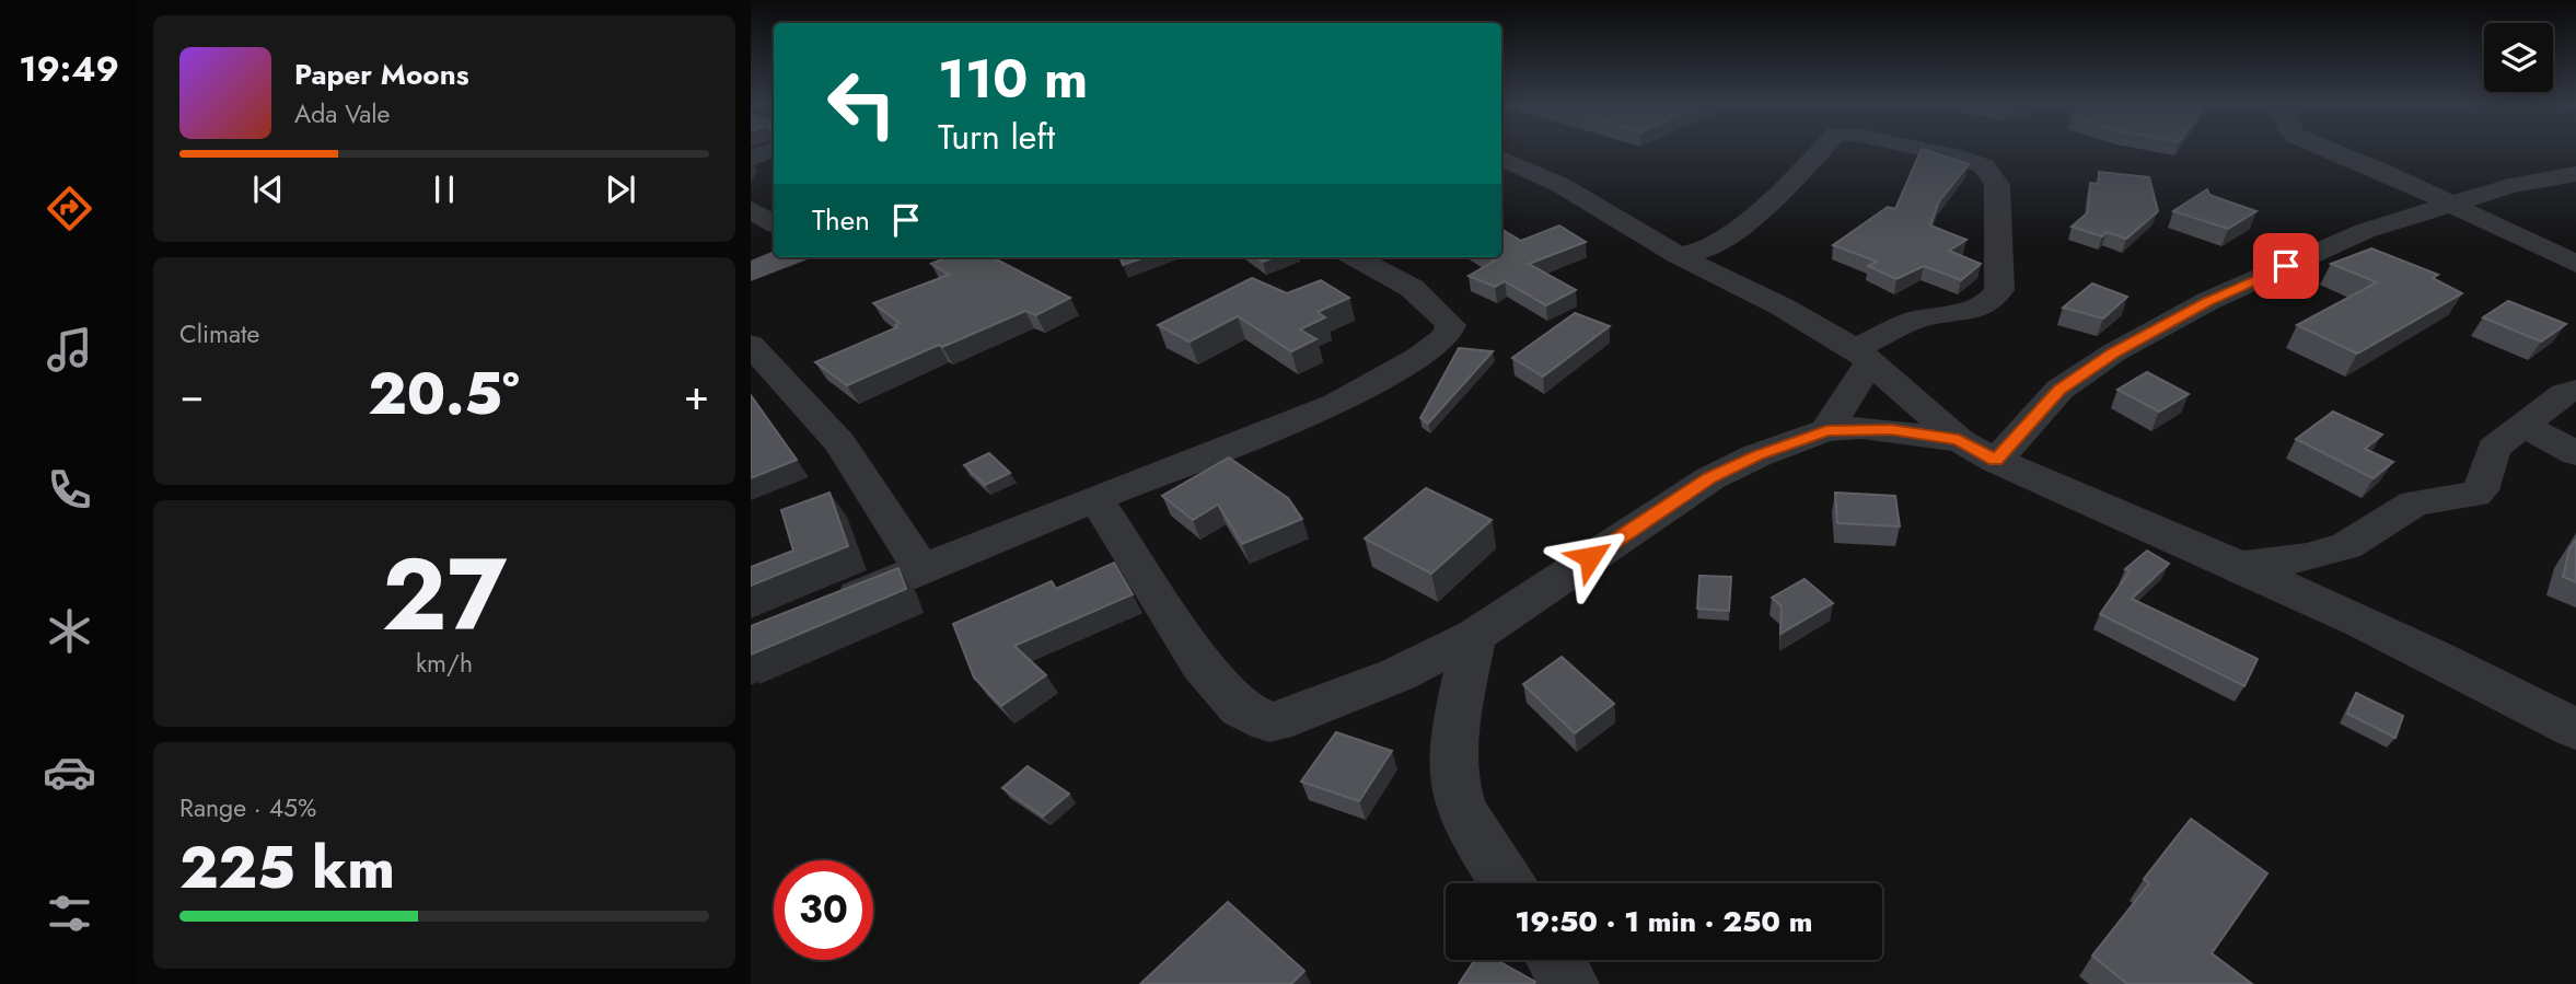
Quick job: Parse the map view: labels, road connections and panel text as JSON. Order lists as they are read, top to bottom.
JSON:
{
  "page": {
    "tabs": "19:49",
    "turn": ["110 m", "Turn left"],
    "song": ["Paper Moons", "Ada Vale"],
    "then": "Then",
    "tile": [
      "Climate",
      ["27", "km/h"],
      ["Range · 45%", "225 km"]
    ],
    "heat": ["−", "20.5°", "+"],
    "limit": "30",
    "trip": "19:50 · 1 min · 250 m"
  }
}
